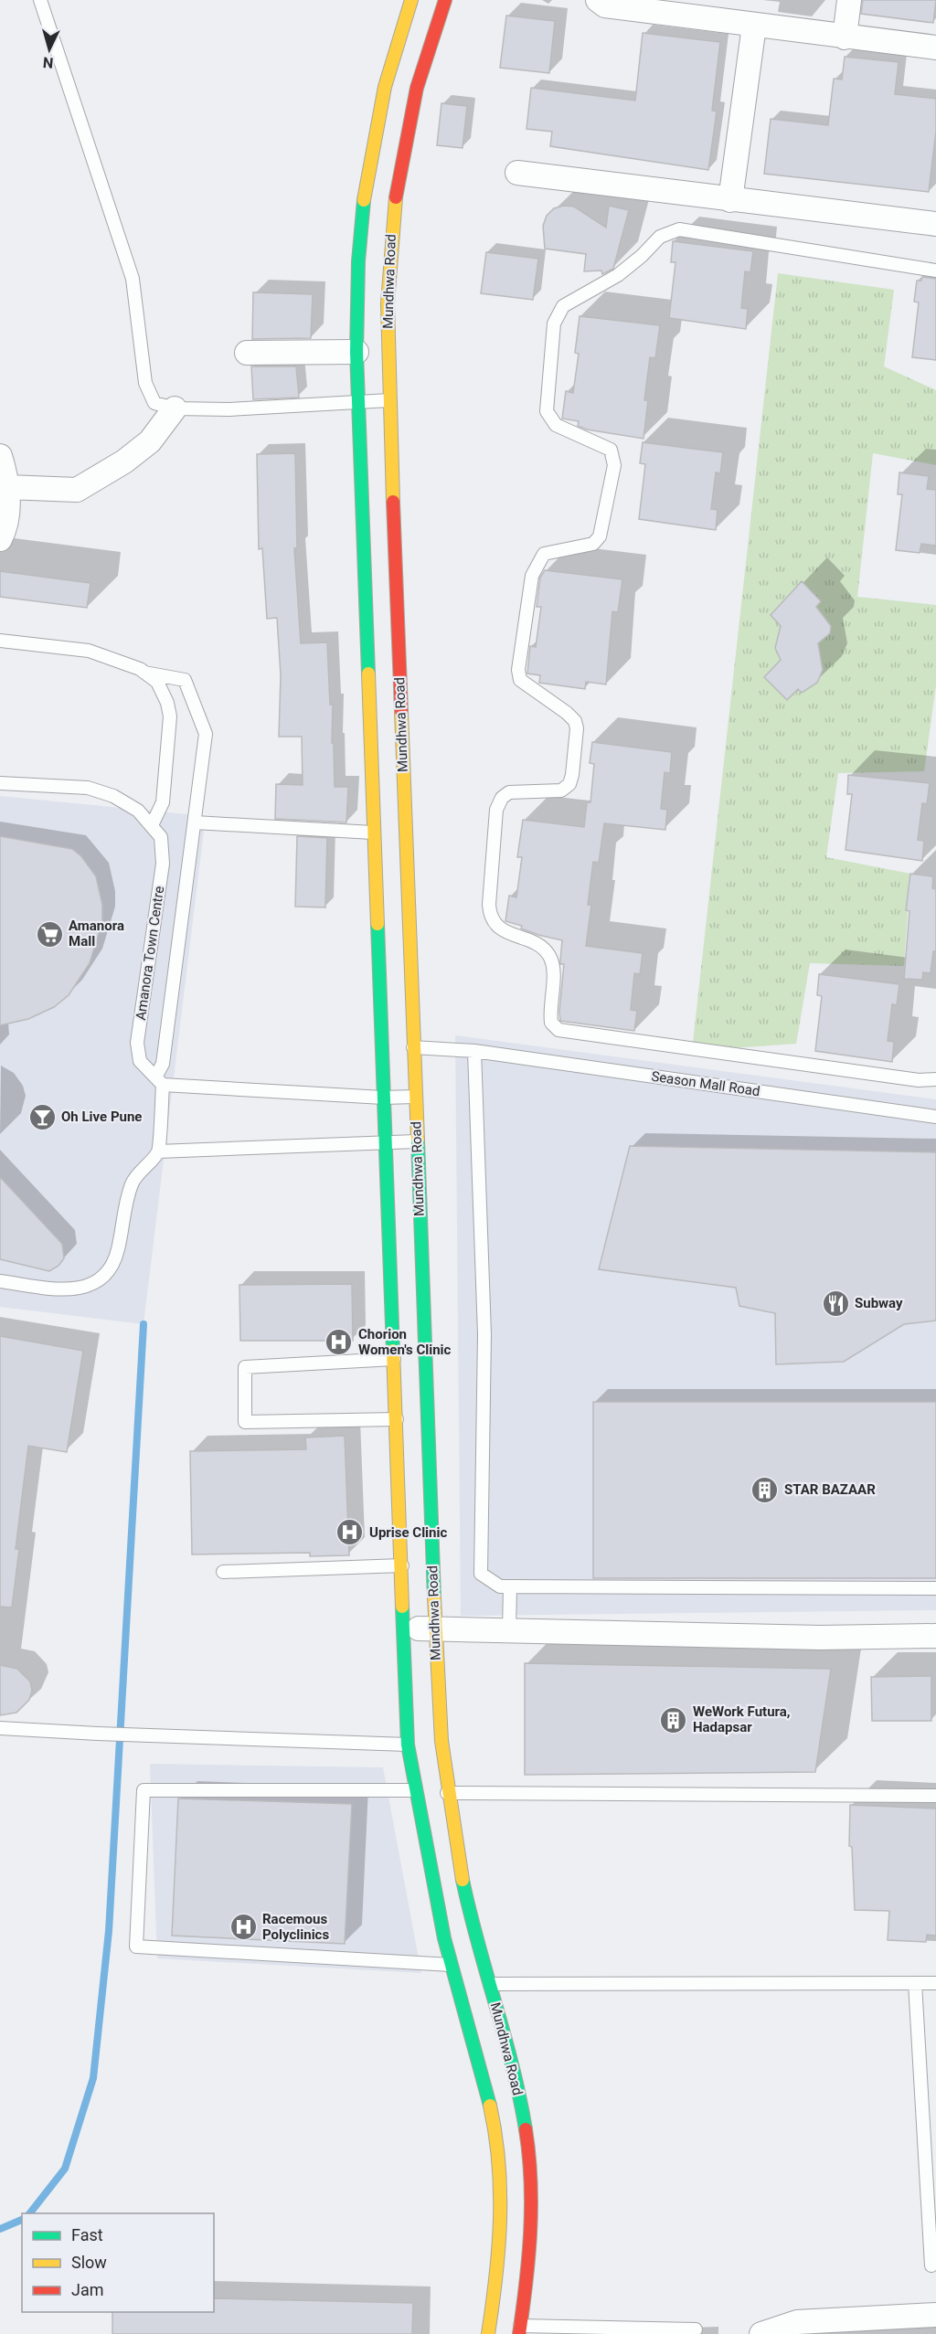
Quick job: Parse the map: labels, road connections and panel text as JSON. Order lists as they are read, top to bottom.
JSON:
{
  "streets": {
    "highway": ["Mundhwa Road"],
    "lane": ["Amanora Town Centre", "Season Mall Road"]
  },
  "crossings": [
    ["Mundhwa Road", "Season Mall Road"]
  ],
  "places": {
    "supermarket": ["Amanora Mall"],
    "bar": ["Oh Live Pune"],
    "restaurant": ["Subway"],
    "hospital": ["Chorion Women's Clinic", "Uprise Clinic", "Racemous Polyclinics"],
    "building": ["STAR BAZAAR", "WeWork Futura, Hadapsar"]
  },
  "legend": ["Fast", "Slow", "Jam"],
  "north": "bottom"
}
